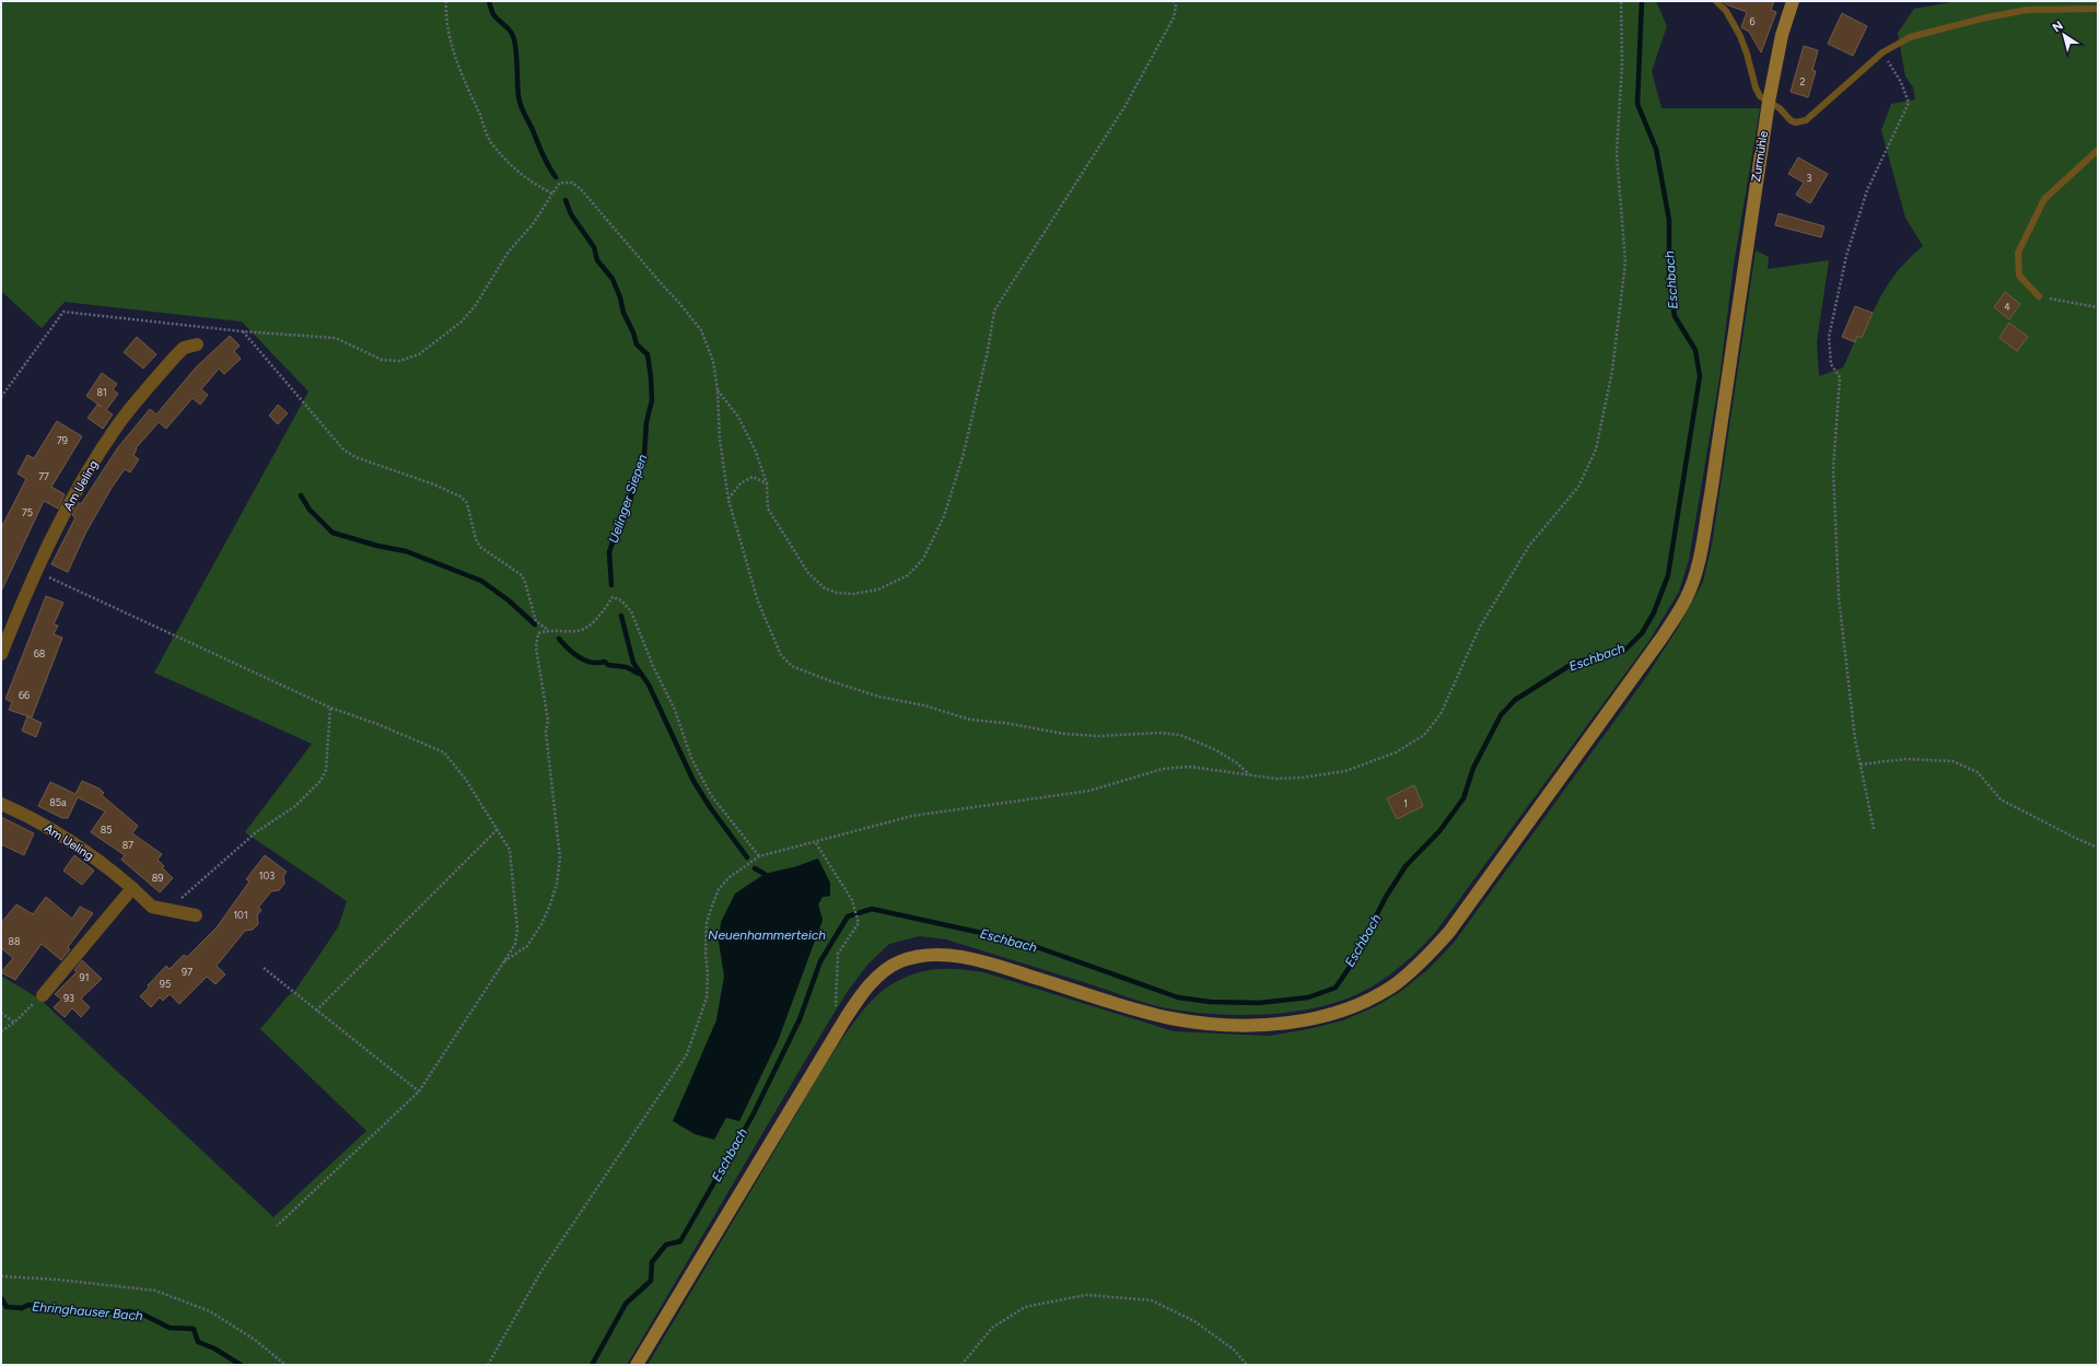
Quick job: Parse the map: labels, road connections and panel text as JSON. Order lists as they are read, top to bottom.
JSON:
{
  "streets": {
    "main road": ["Zurmühle"],
    "street": ["Am Ueling"]
  },
  "water": [
    "Eschbach",
    "Uelinger Siepen",
    "Neuenhammerteich",
    "Ehringhauser Bach"
  ],
  "house_numbers": [
    "6",
    "2",
    "3",
    "4",
    "81",
    "79",
    "77",
    "75",
    "68",
    "66",
    "85a",
    "1",
    "85",
    "87",
    "103",
    "89",
    "101",
    "88",
    "97",
    "91",
    "95",
    "93"
  ],
  "north": "top left"
}
